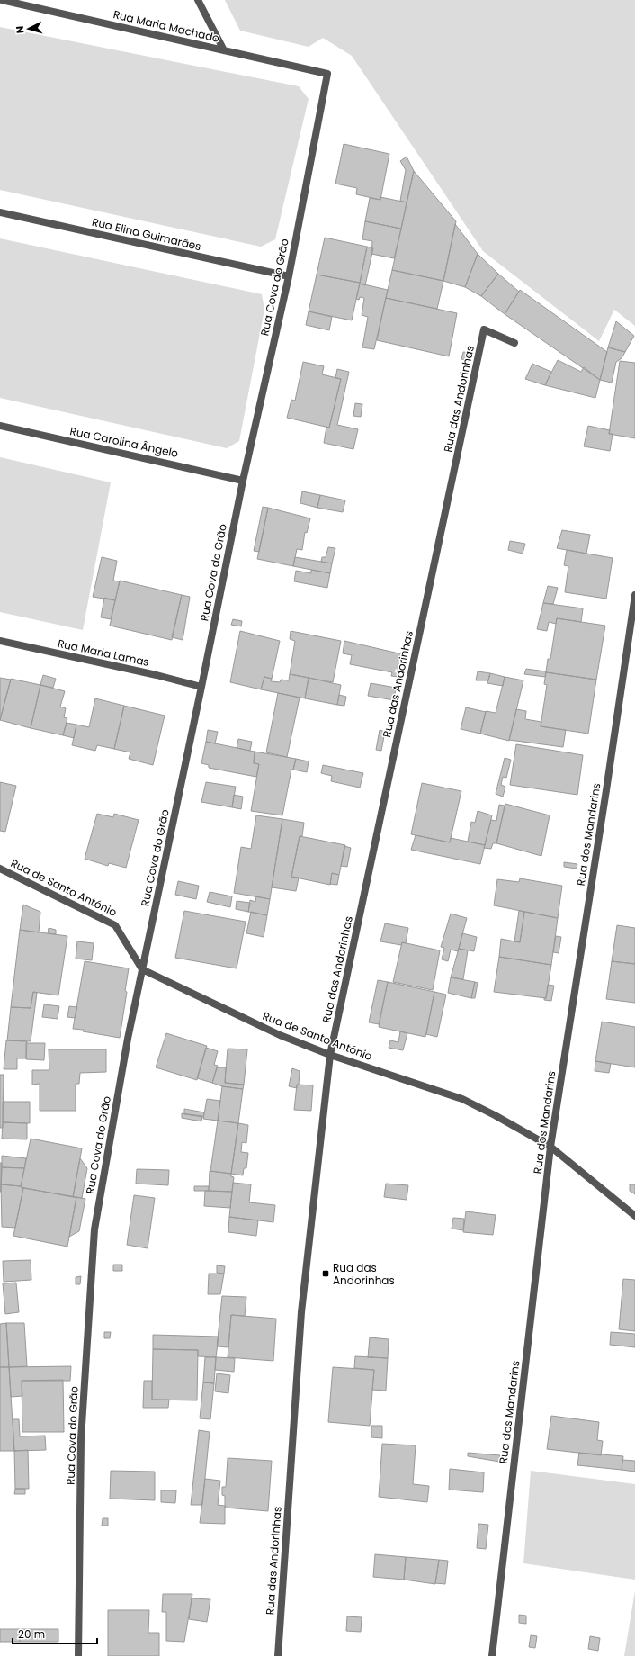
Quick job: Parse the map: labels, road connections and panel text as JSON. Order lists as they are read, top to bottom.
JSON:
{
  "streets": {
    "street": [
      "Rua Maria Machado",
      "Rua Elina Guimarães",
      "Rua Cova do Grão",
      "Rua das Andorinhas",
      "Rua Carolina Ângelo",
      "Rua Maria Lamas",
      "Rua dos Mandarins",
      "Rua de Santo António"
    ]
  },
  "crossings": [
    ["Rua Maria Machado", "Rua Cova do Grão"],
    ["Rua Elina Guimarães", "Rua Cova do Grão"],
    ["Rua Cova do Grão", "Rua Carolina Ângelo"],
    ["Rua Cova do Grão", "Rua Maria Lamas"],
    ["Rua Cova do Grão", "Rua de Santo António"],
    ["Rua das Andorinhas", "Rua de Santo António"],
    ["Rua dos Mandarins", "Rua de Santo António"]
  ],
  "places": {
    "transit": ["Rua das Andorinhas"]
  },
  "scale_bar": "20 m",
  "north": "left"
}
